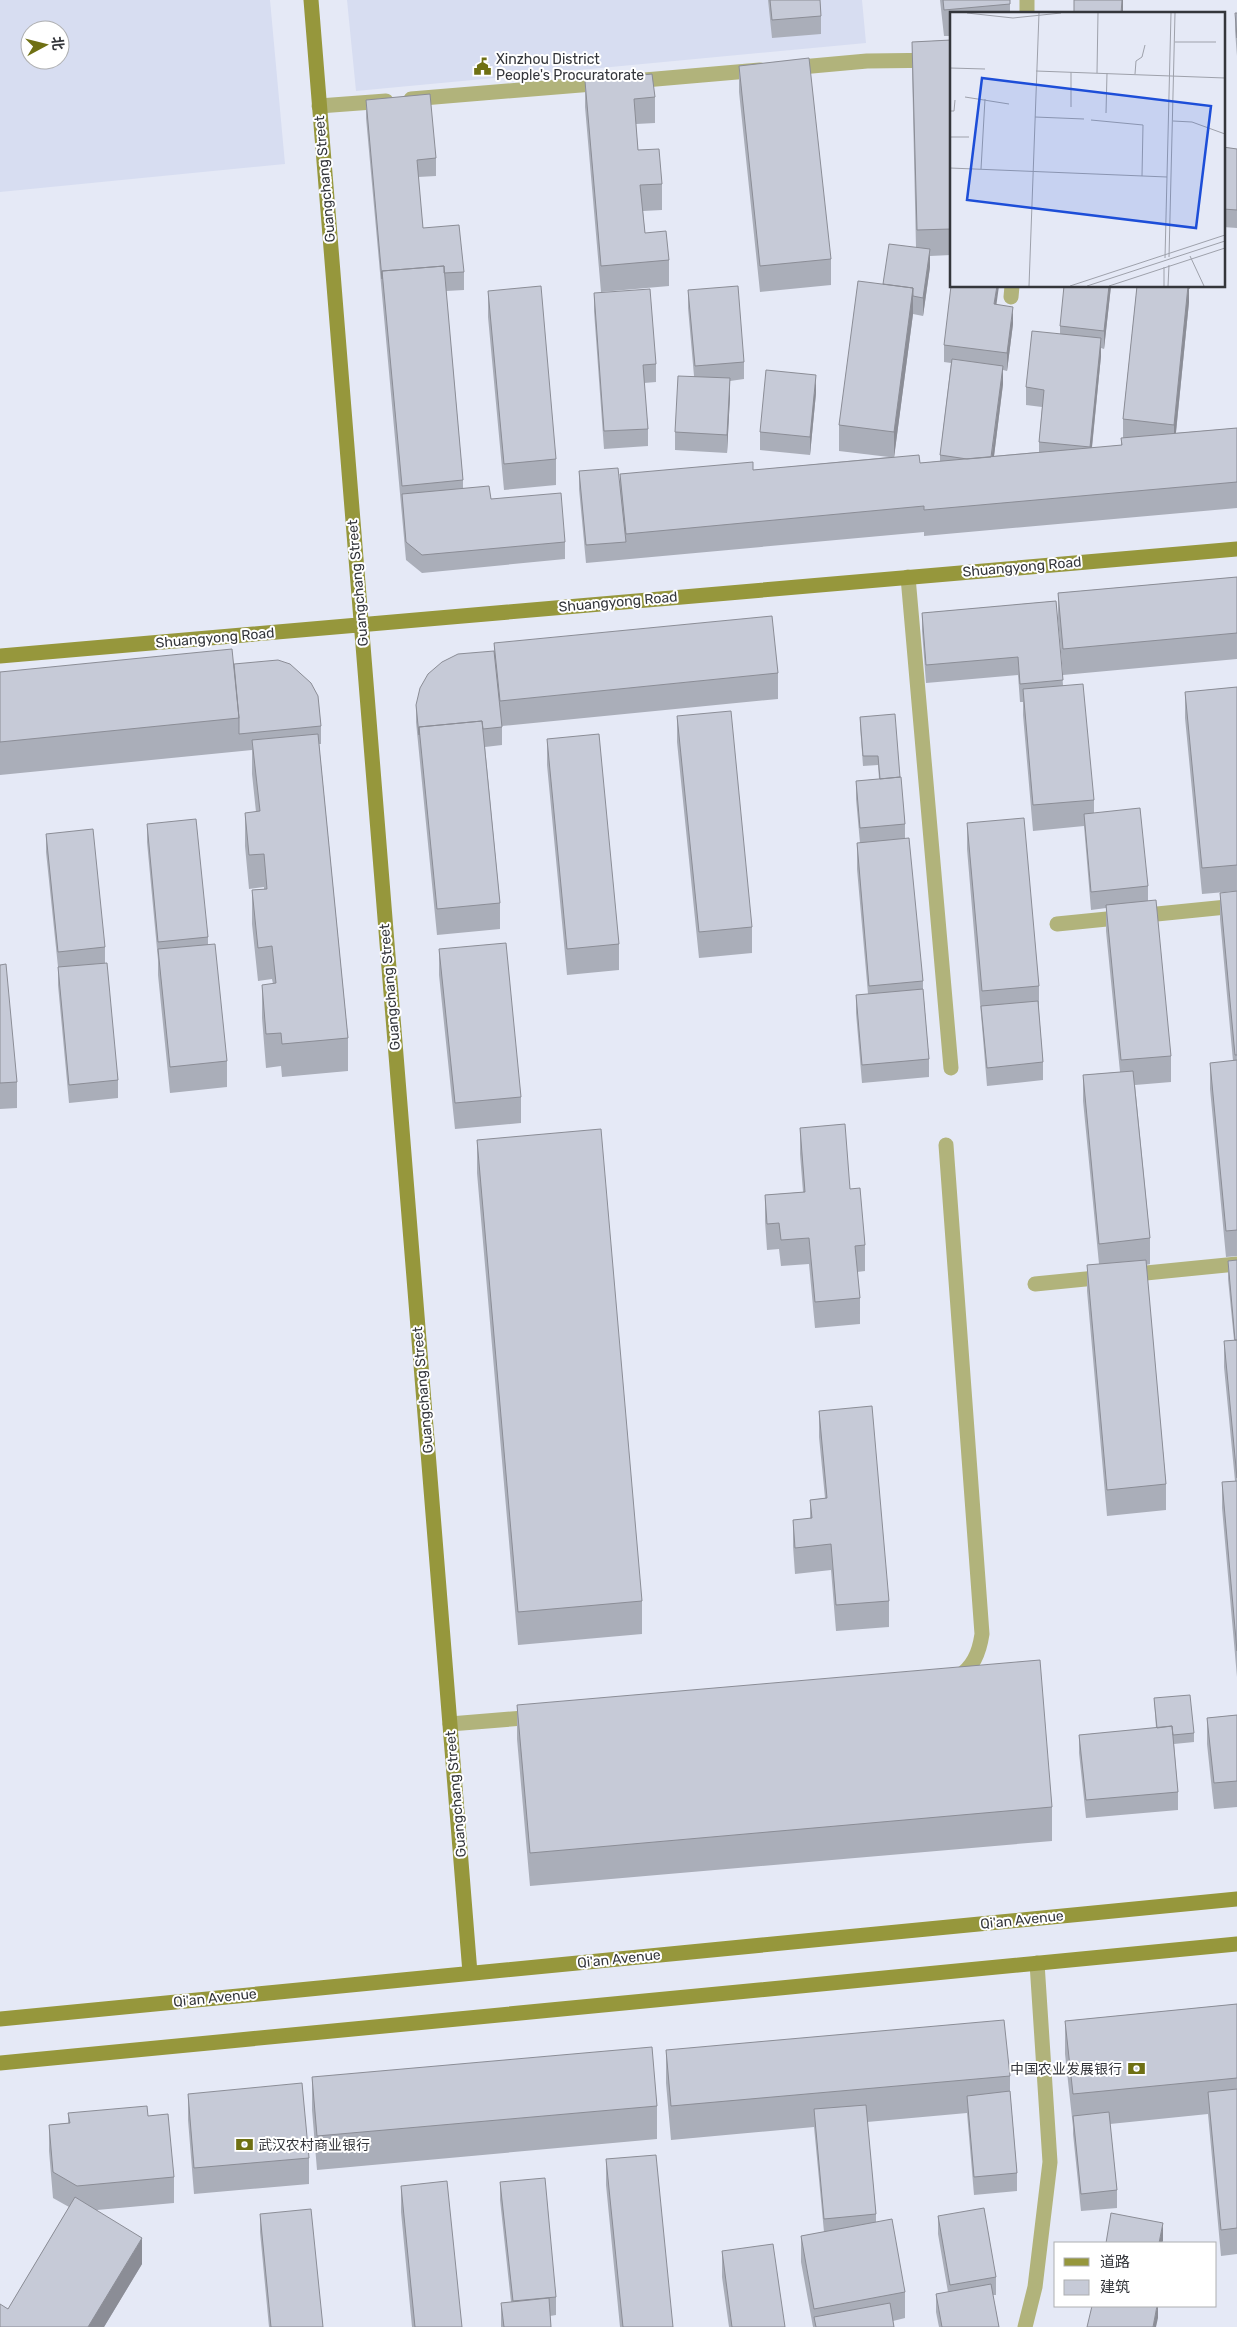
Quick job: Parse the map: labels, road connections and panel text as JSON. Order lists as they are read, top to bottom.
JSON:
{
  "streets": {
    "street": ["Guangchang Street", "Shuangyong Road", "Qi'an Avenue"]
  },
  "crossings": [
    ["Guangchang Street", "Shuangyong Road"],
    ["Guangchang Street", "Qi'an Avenue"]
  ],
  "places": {
    "public building": ["Xinzhou District People's Procuratorate"],
    "bank": ["中国农业发展银行", "武汉农村商业银行"]
  },
  "legend": ["道路", "建筑"],
  "north": "right"
}
